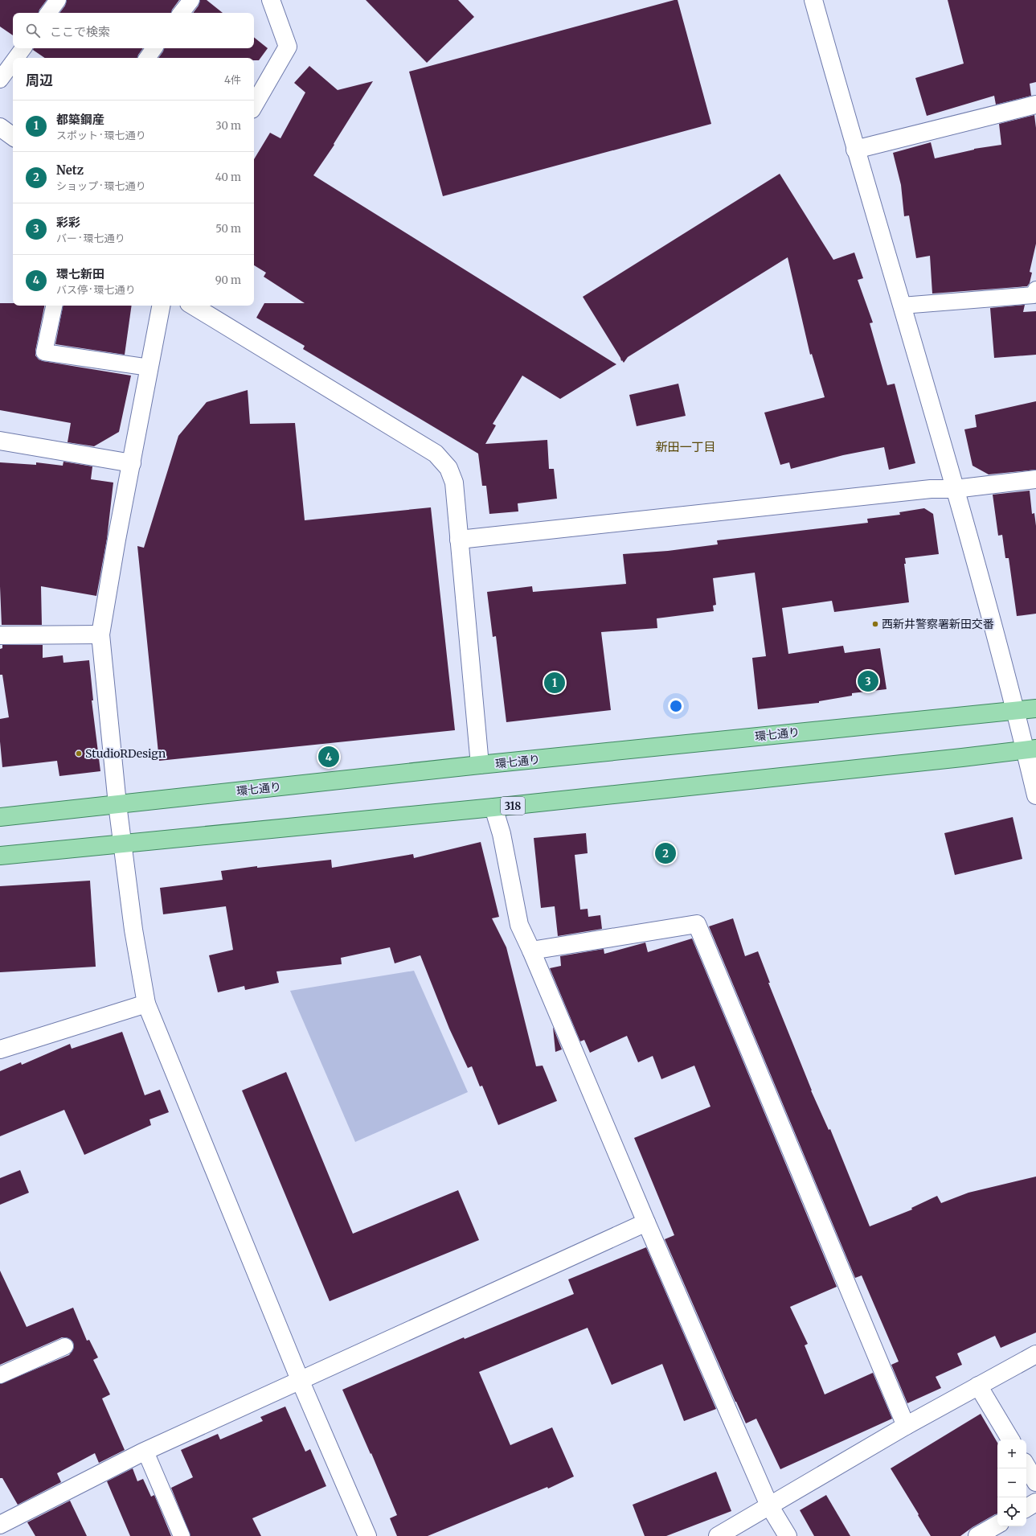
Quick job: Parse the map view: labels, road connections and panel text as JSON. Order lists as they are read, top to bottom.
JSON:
{
  "streets": {
    "main road": ["環七通り", "318"]
  },
  "districts": ["新田一丁目"],
  "places": ["西新井警察署新田交番", "StudioRDesign"],
  "page": {
    "search": "ここで検索",
    "heading": ["周辺", "4件"],
    "list": [
      {
        "mark": "1",
        "name": "都築鋼産",
        "note": "スポット · 環七通り",
        "value": "30 m"
      },
      {
        "mark": "2",
        "name": "Netz",
        "note": "ショップ · 環七通り",
        "value": "40 m"
      },
      {
        "mark": "3",
        "name": "彩彩",
        "note": "バー · 環七通り",
        "value": "50 m"
      },
      {
        "mark": "4",
        "name": "環七新田",
        "note": "バス停 · 環七通り",
        "value": "90 m"
      }
    ],
    "pins": [
      "3",
      "1",
      "4",
      "2"
    ],
    "map_buttons": ["+", "−"]
  }
}
